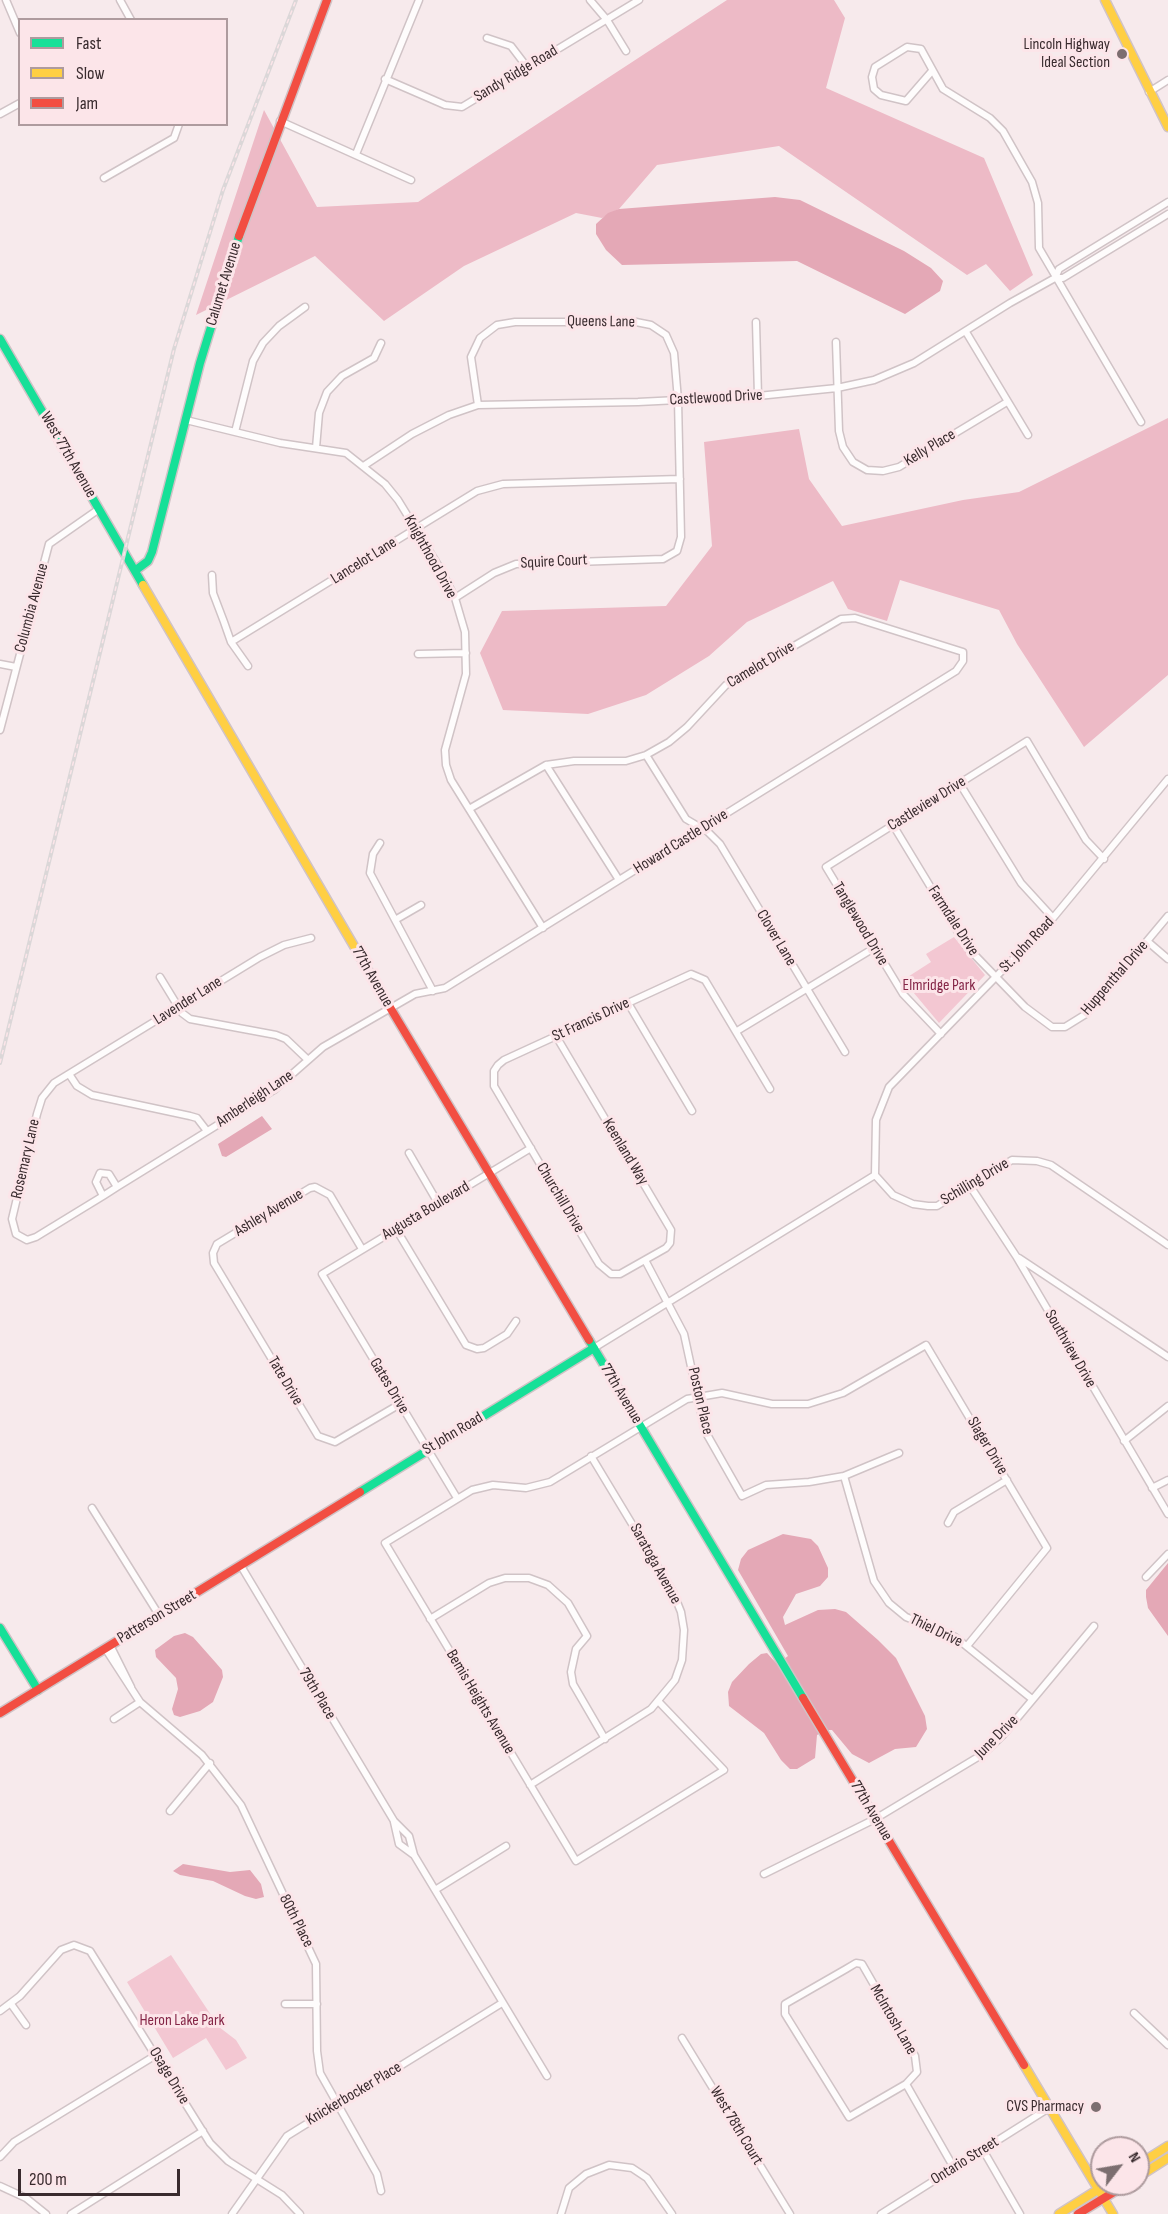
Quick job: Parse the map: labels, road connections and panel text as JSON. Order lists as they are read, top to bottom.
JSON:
{
  "streets": {
    "main road": [
      "Calumet Avenue",
      "West 77th Avenue",
      "77th Avenue",
      "St John Road",
      "Patterson Street"
    ],
    "street": [
      "Sandy Ridge Road",
      "Queens Lane",
      "Castlewood Drive",
      "Kelly Place",
      "Knighthood Drive",
      "Lancelot Lane",
      "Squire Court",
      "Columbia Avenue",
      "Camelot Drive",
      "Castleview Drive",
      "Howard Castle Drive",
      "Farmdale Drive",
      "Tanglewood Drive",
      "Clover Lane",
      "St. John Road",
      "Huppenthal Drive",
      "Lavender Lane",
      "St Francis Drive",
      "Amberleigh Lane",
      "Keenland Way",
      "Rosemary Lane",
      "Schilling Drive",
      "Churchill Drive",
      "Augusta Boulevard",
      "Ashley Avenue",
      "Southview Drive",
      "Tate Drive",
      "Gates Drive",
      "Poston Place",
      "Slager Drive",
      "Saratoga Avenue",
      "Thiel Drive",
      "79th Place",
      "Bemis Heights Avenue",
      "June Drive",
      "80th Place",
      "Mclntosh Lane",
      "Osage Drive",
      "Knickerbocker Place",
      "West 78th Court",
      "Ontario Street"
    ]
  },
  "crossings": [
    ["Calumet Avenue", "West 77th Avenue"],
    ["Calumet Avenue", "Knighthood Drive"],
    ["Calumet Avenue", "77th Avenue"],
    ["Queens Lane", "Castlewood Drive"],
    ["Queens Lane", "Lancelot Lane"],
    ["Queens Lane", "Squire Court"],
    ["Castlewood Drive", "Kelly Place"],
    ["Castlewood Drive", "Knighthood Drive"],
    ["West 77th Avenue", "Columbia Avenue"],
    ["West 77th Avenue", "77th Avenue"],
    ["Knighthood Drive", "Lancelot Lane"],
    ["Knighthood Drive", "Squire Court"],
    ["Knighthood Drive", "Camelot Drive"],
    ["Knighthood Drive", "Howard Castle Drive"],
    ["Camelot Drive", "Howard Castle Drive"],
    ["Camelot Drive", "Clover Lane"],
    ["Castleview Drive", "Farmdale Drive"],
    ["Castleview Drive", "Tanglewood Drive"],
    ["Castleview Drive", "St. John Road"],
    ["Howard Castle Drive", "Clover Lane"],
    ["Howard Castle Drive", "77th Avenue"],
    ["Howard Castle Drive", "Amberleigh Lane"],
    ["Farmdale Drive", "St. John Road"],
    ["Farmdale Drive", "Huppenthal Drive"],
    ["Tanglewood Drive", "St. John Road"],
    ["St. John Road", "Schilling Drive"],
    ["77th Avenue", "Amberleigh Lane"],
    ["77th Avenue", "Augusta Boulevard"],
    ["77th Avenue", "St John Road"],
    ["77th Avenue", "June Drive"],
    ["77th Avenue", "Ontario Street"],
    ["Lavender Lane", "Rosemary Lane"],
    ["St Francis Drive", "Keenland Way"],
    ["St Francis Drive", "Churchill Drive"],
    ["Amberleigh Lane", "Rosemary Lane"],
    ["Keenland Way", "Churchill Drive"],
    ["Keenland Way", "Poston Place"],
    ["Schilling Drive", "Southview Drive"],
    ["Churchill Drive", "Augusta Boulevard"],
    ["Churchill Drive", "Poston Place"],
    ["Augusta Boulevard", "Ashley Avenue"],
    ["Augusta Boulevard", "Gates Drive"],
    ["Ashley Avenue", "Tate Drive"],
    ["Tate Drive", "Gates Drive"],
    ["Gates Drive", "St John Road"],
    ["Gates Drive", "Bemis Heights Avenue"],
    ["Poston Place", "Slager Drive"],
    ["Poston Place", "Thiel Drive"],
    ["St John Road", "Patterson Street"],
    ["Slager Drive", "Thiel Drive"],
    ["Saratoga Avenue", "Bemis Heights Avenue"],
    ["Patterson Street", "79th Place"],
    ["Patterson Street", "80th Place"],
    ["Thiel Drive", "June Drive"],
    ["79th Place", "Knickerbocker Place"],
    ["80th Place", "Knickerbocker Place"],
    ["Osage Drive", "Knickerbocker Place"]
  ],
  "parks": ["Elmridge Park", "Heron Lake Park"],
  "places": ["Lincoln Highway Ideal Section", "CVS Pharmacy"],
  "legend": ["Fast", "Slow", "Jam"],
  "scale_bar": "200 m",
  "north": "top right"
}
